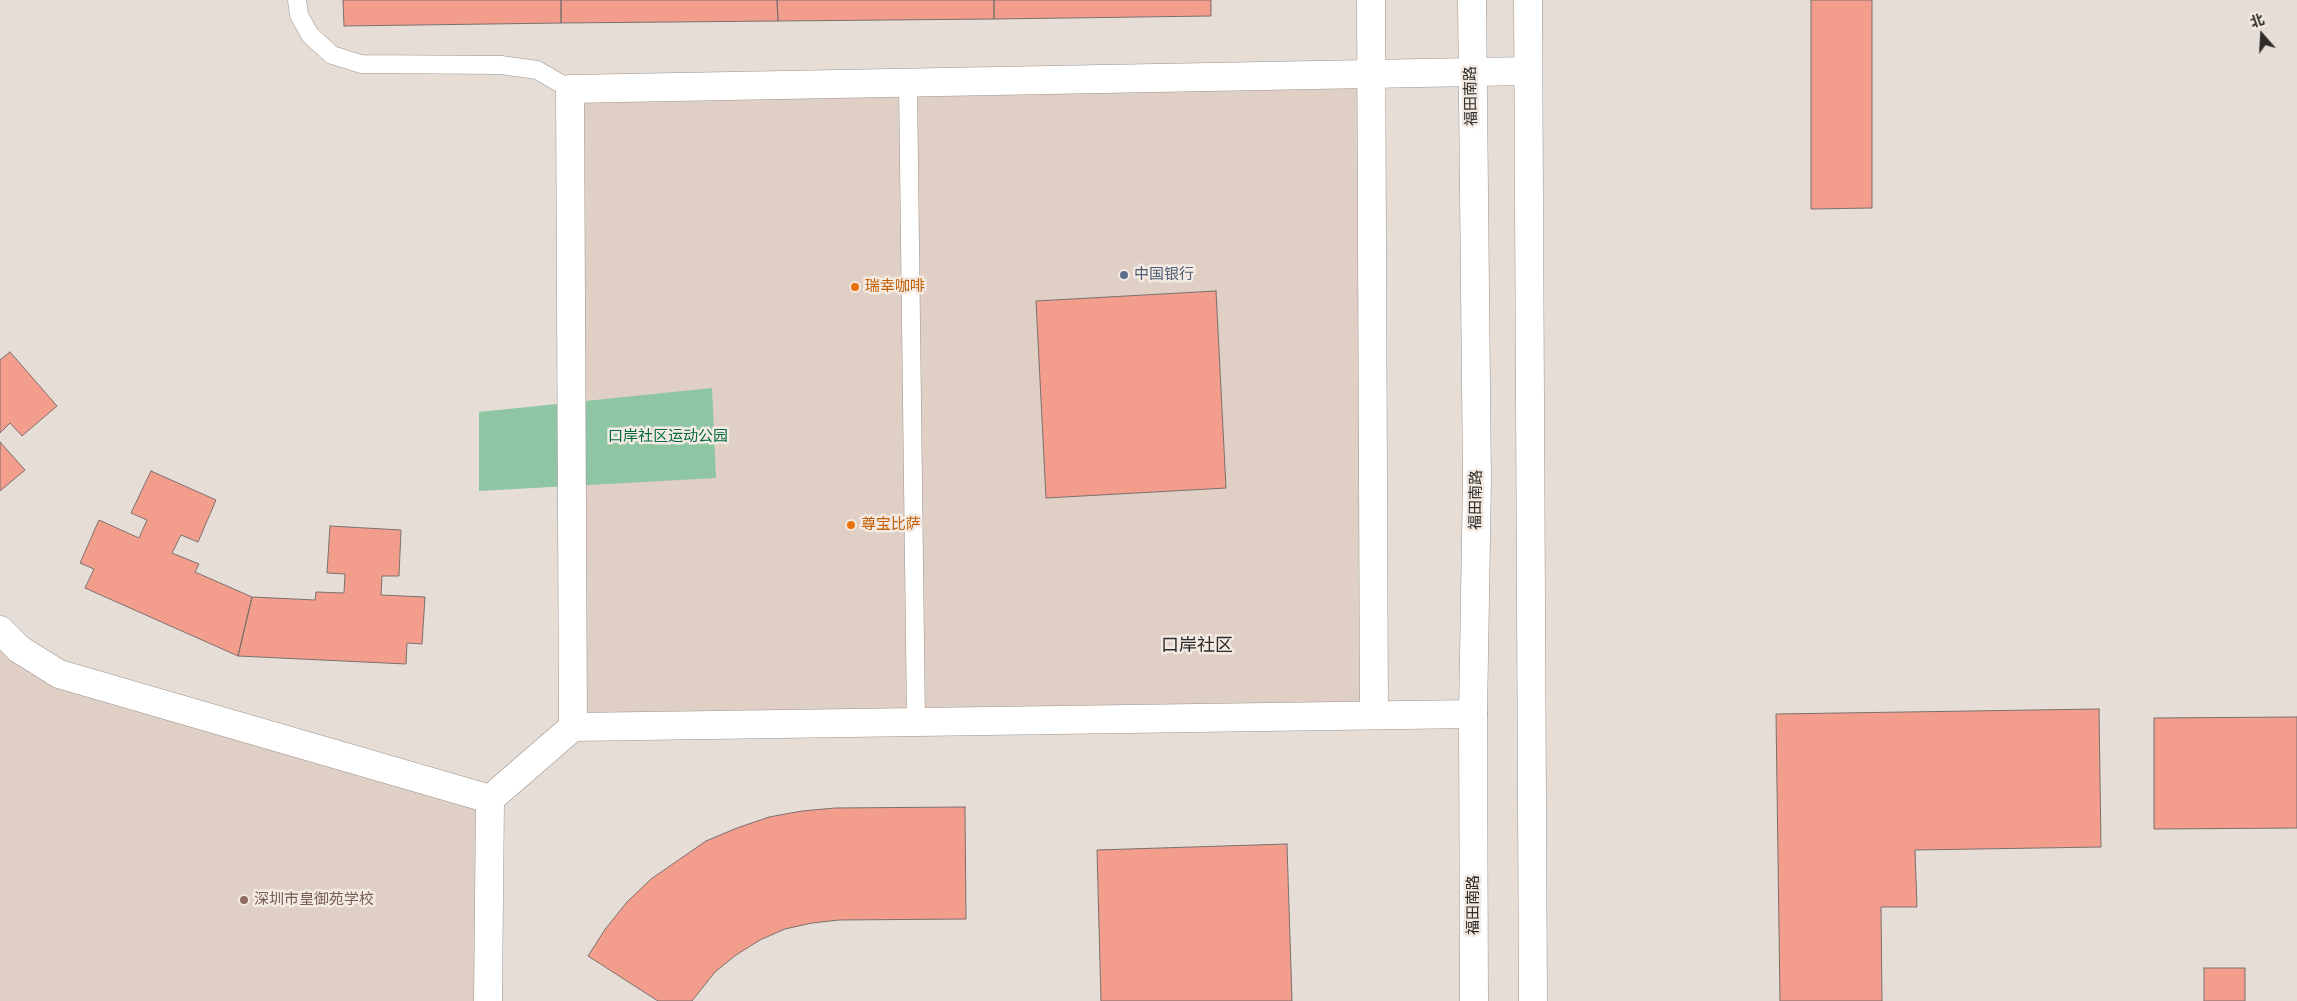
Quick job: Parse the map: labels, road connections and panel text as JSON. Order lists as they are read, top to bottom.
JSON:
{
  "streets": {
    "street": ["福田南路"]
  },
  "districts": ["口岸社区"],
  "parks": ["口岸社区运动公园"],
  "places": [
    "中国银行",
    "瑞幸咖啡",
    "尊宝比萨",
    "深圳市皇御苑学校"
  ],
  "north": "top"
}
